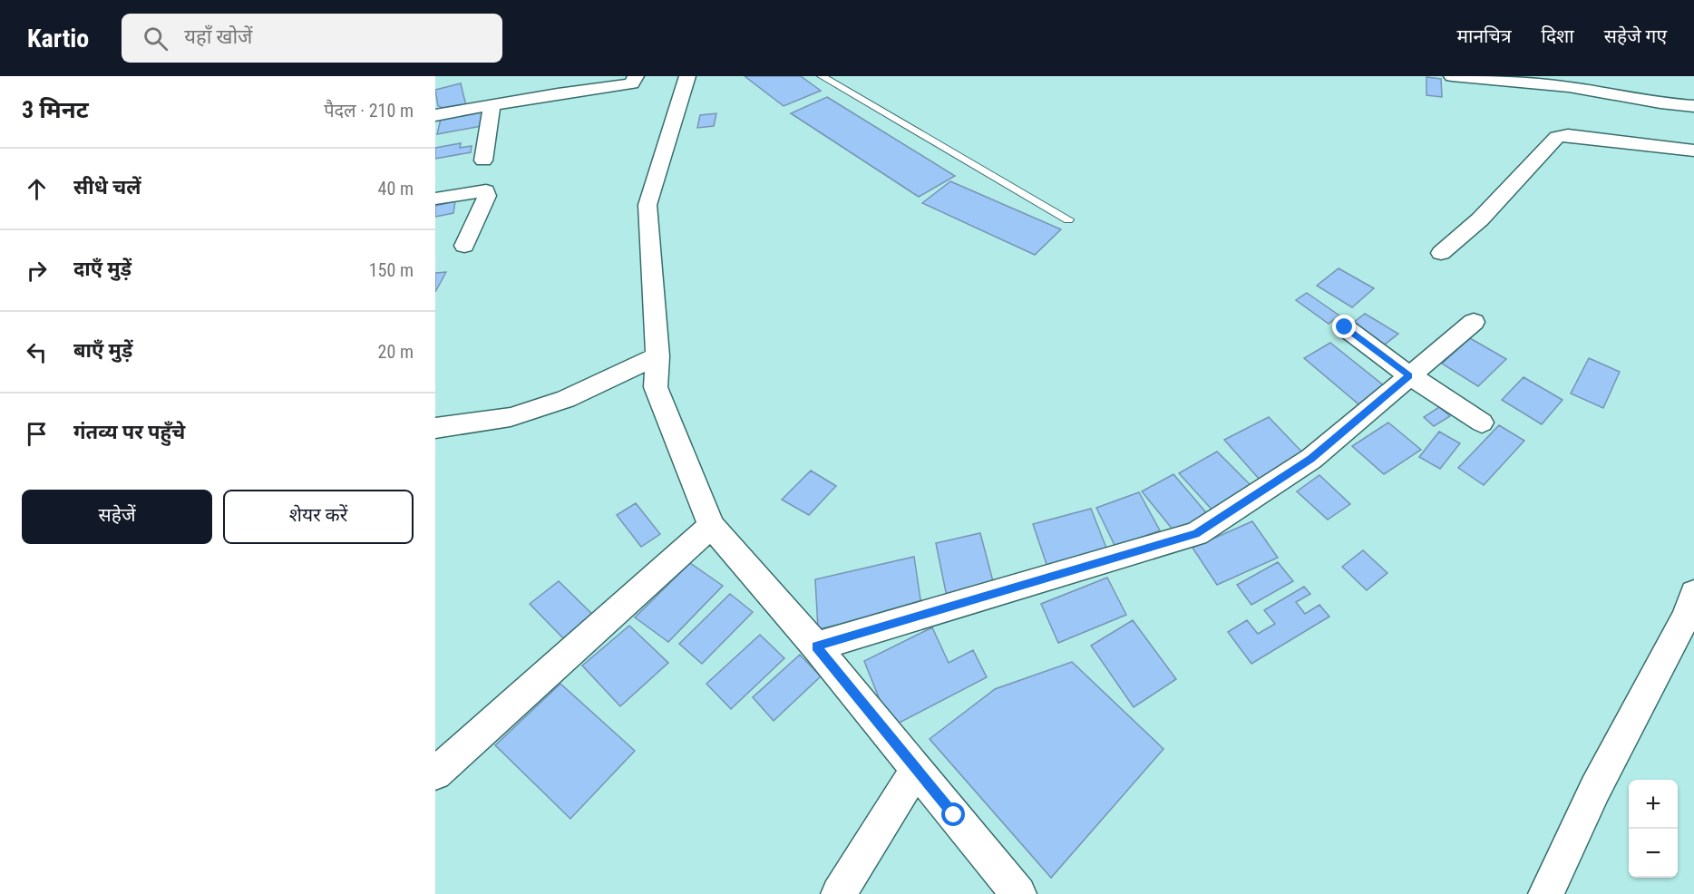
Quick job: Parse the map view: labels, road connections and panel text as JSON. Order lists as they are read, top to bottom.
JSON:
{
  "page": {
    "header": "Kartio",
    "search": "यहाँ खोजें",
    "nav": ["मानचित्र", "दिशा", "सहेजे गए"],
    "heading": ["3 मिनट", "पैदल · 210 m"],
    "list": [
      ["सीधे चलें", "40 m"],
      ["दाएँ मुड़ें", "150 m"],
      ["बाएँ मुड़ें", "20 m"],
      "गंतव्य पर पहुँचे"
    ],
    "buttons": ["सहेजें", "शेयर करें"],
    "map_buttons": ["+", "−"]
  }
}
